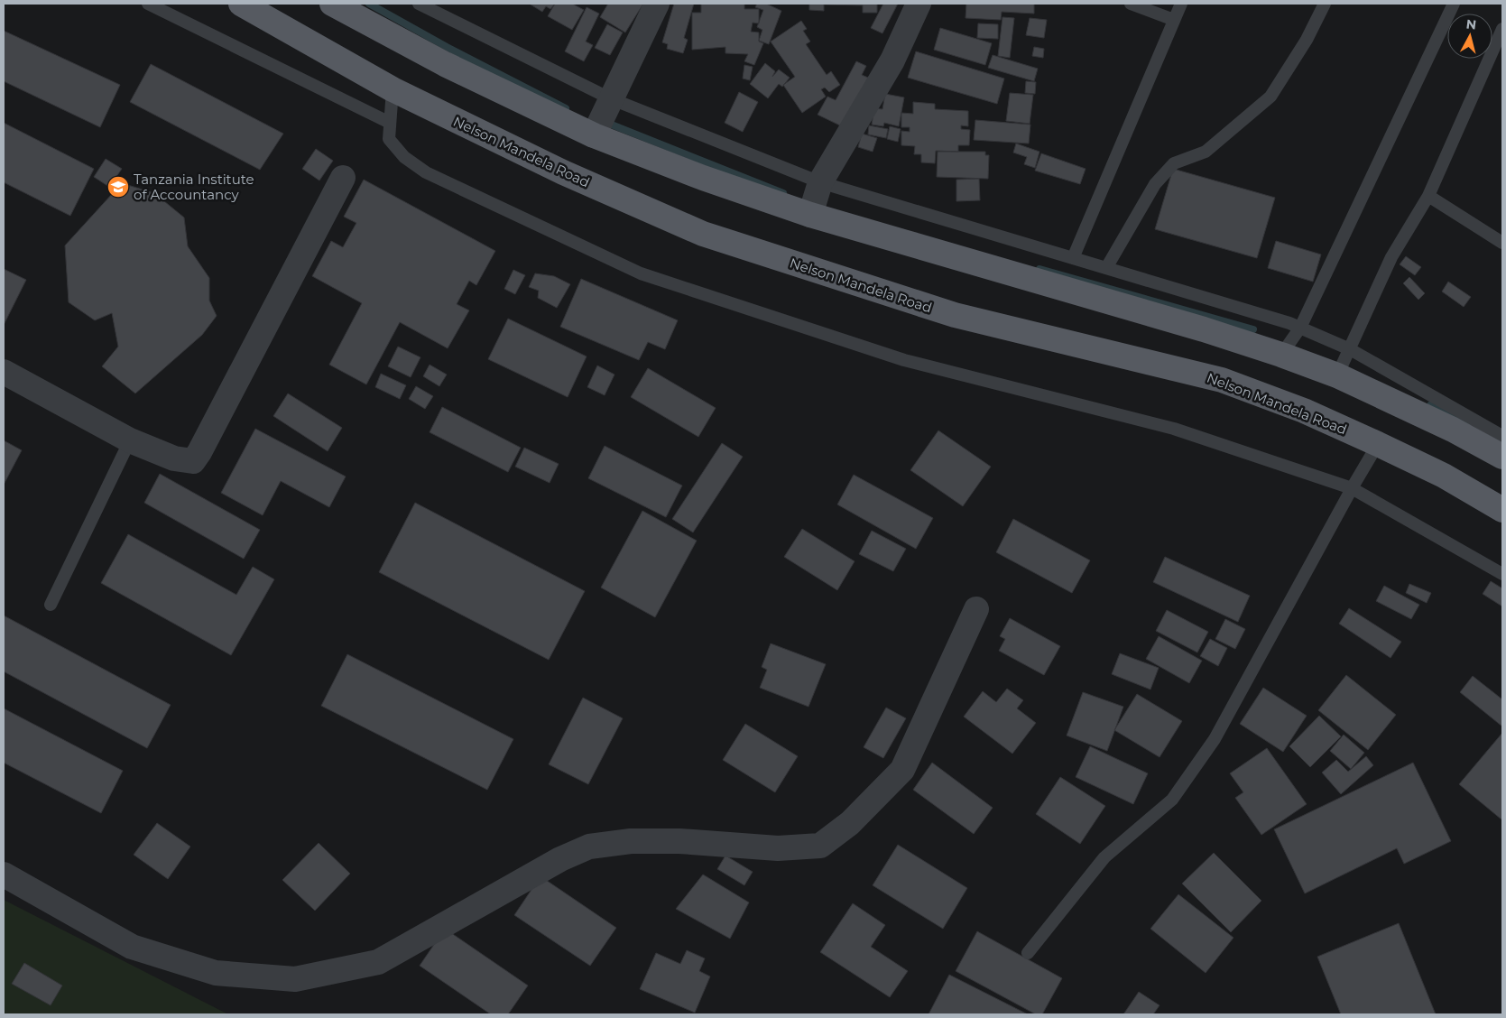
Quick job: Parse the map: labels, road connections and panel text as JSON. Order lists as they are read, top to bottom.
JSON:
{
  "streets": {
    "main road": ["Nelson Mandela Road"]
  },
  "places": {
    "school or university": ["Tanzania Institute of Accountancy"]
  },
  "north": "top"
}
